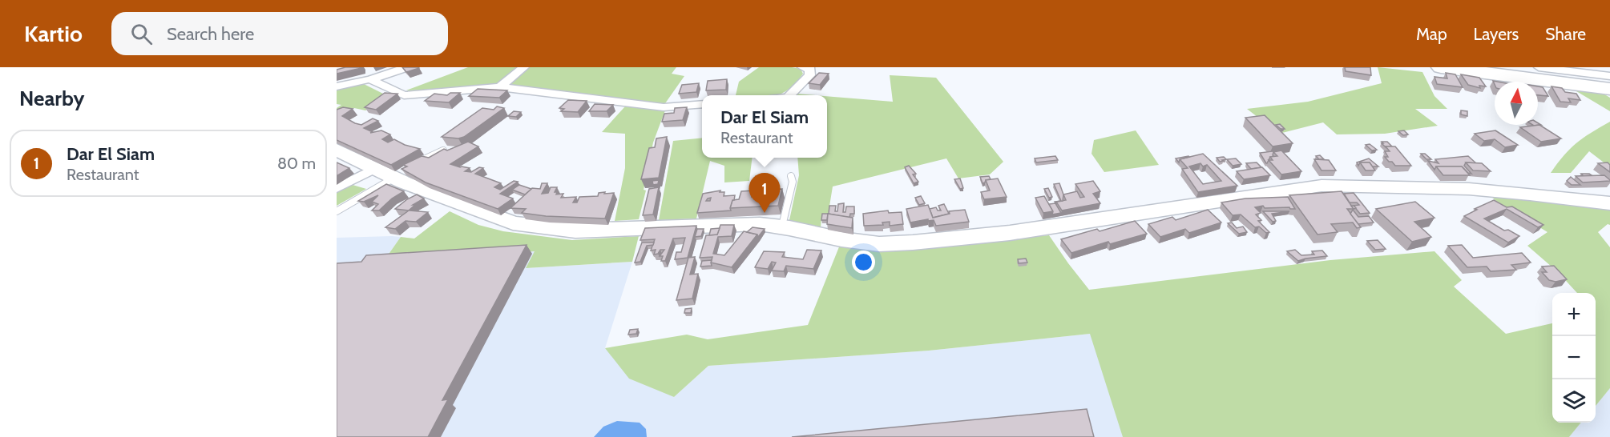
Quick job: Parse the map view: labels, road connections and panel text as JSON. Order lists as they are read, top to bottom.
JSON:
{
  "north": "top",
  "page": {
    "header": "Kartio",
    "search": "Search here",
    "nav": ["Map", "Layers", "Share"],
    "heading": "Nearby",
    "popup": ["Dar El Siam", "Restaurant"],
    "list": [
      {
        "mark": "1",
        "name": "Dar El Siam",
        "note": "Restaurant",
        "value": "80 m"
      }
    ],
    "pins": "1",
    "map_buttons": ["+", "−"]
  }
}
